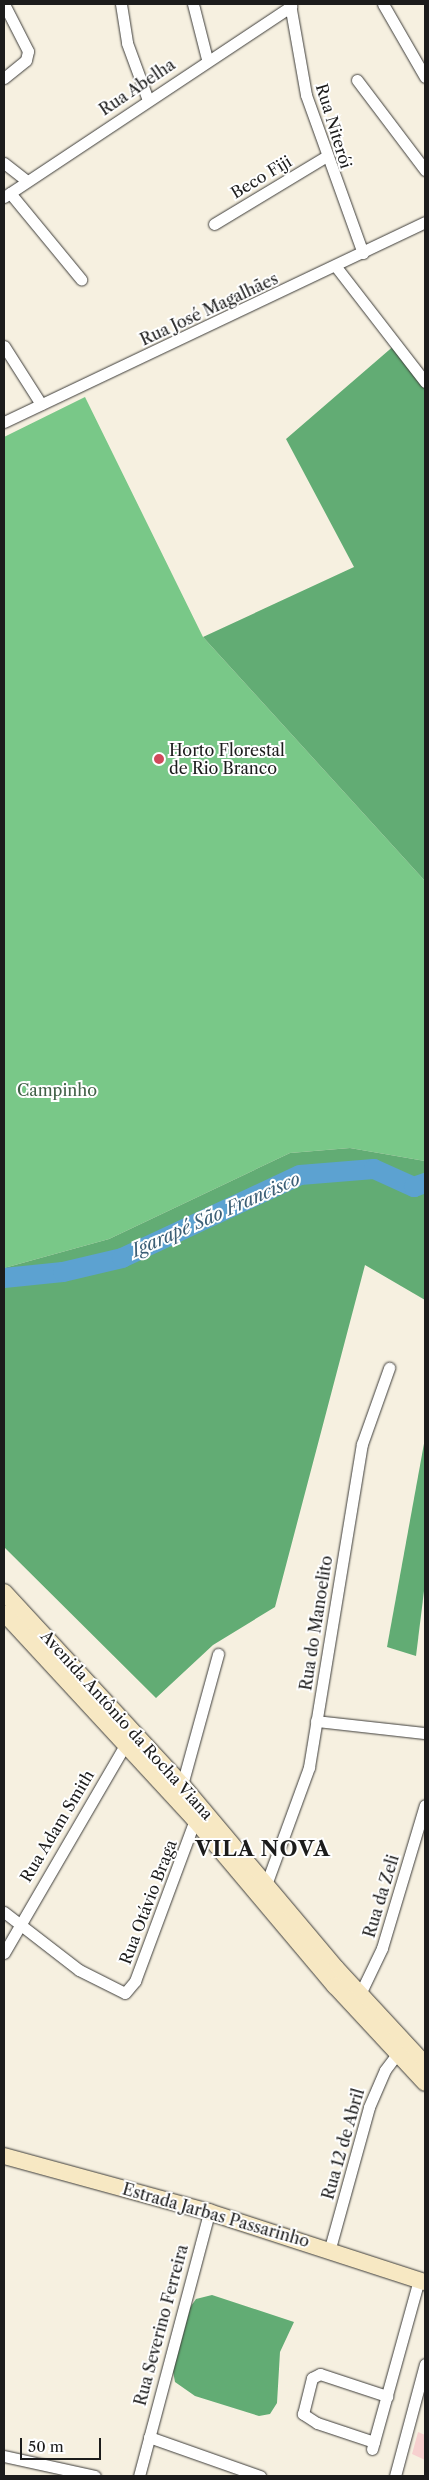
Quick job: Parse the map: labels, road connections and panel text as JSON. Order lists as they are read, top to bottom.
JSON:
{
  "streets": {
    "main road": ["Avenida Antônio da Rocha Viana", "Estrada Jarbas Passarinho"],
    "street": [
      "Rua Abelha",
      "Rua Niterói",
      "Beco Fiji",
      "Rua José Magalhães",
      "Rua do Manoelito",
      "Rua Adam Smith",
      "Rua da Zeli",
      "Rua Otávio Braga",
      "Rua 12 de Abril",
      "Rua Severino Ferreira"
    ]
  },
  "crossings": [
    ["Rua Abelha", "Rua Niterói"],
    ["Rua Niterói", "Beco Fiji"],
    ["Rua Niterói", "Rua José Magalhães"],
    ["Rua do Manoelito", "Avenida Antônio da Rocha Viana"],
    ["Avenida Antônio da Rocha Viana", "Rua Adam Smith"],
    ["Avenida Antônio da Rocha Viana", "Rua da Zeli"],
    ["Avenida Antônio da Rocha Viana", "Rua Otávio Braga"],
    ["Avenida Antônio da Rocha Viana", "Rua 12 de Abril"],
    ["Rua Adam Smith", "Rua Otávio Braga"],
    ["Rua 12 de Abril", "Estrada Jarbas Passarinho"],
    ["Estrada Jarbas Passarinho", "Rua Severino Ferreira"]
  ],
  "districts": ["VILA NOVA"],
  "water": ["Igarapé São Francisco"],
  "parks": ["Campinho"],
  "places": ["Horto Florestal de Rio Branco"],
  "scale_bar": "50 m"
}
